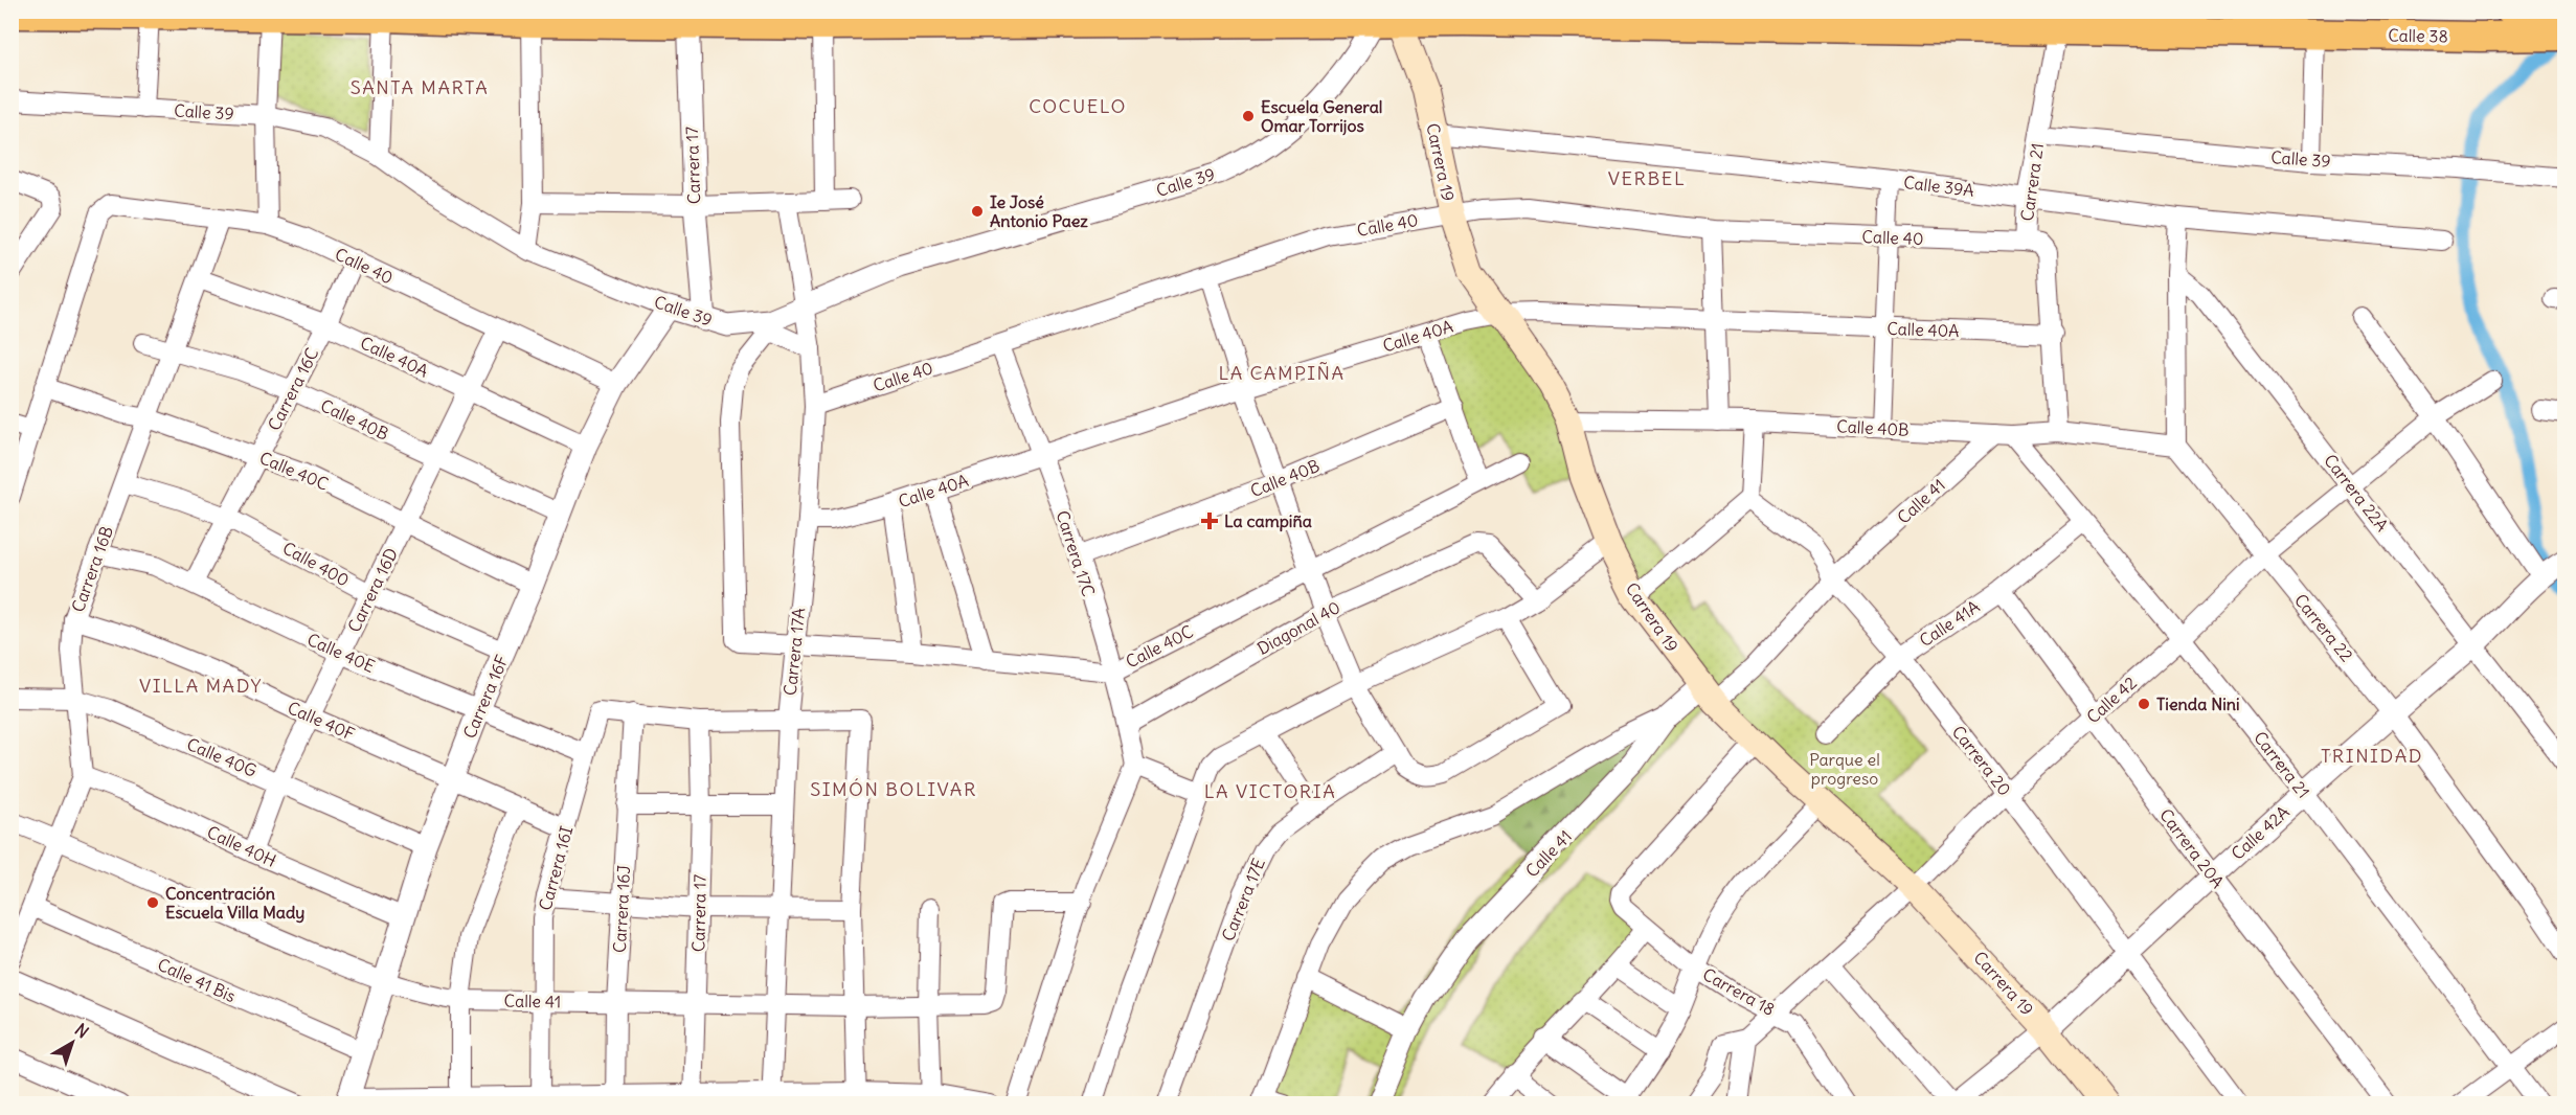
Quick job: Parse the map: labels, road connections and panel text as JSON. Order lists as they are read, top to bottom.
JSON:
{
  "streets": {
    "highway": ["Calle 38"],
    "main road": ["Carrera 19"],
    "street": [
      "Calle 39",
      "Carrera 17",
      "Carrera 21",
      "Calle 39A",
      "Calle 40",
      "Calle 40A",
      "Carrera 16C",
      "Calle 40B",
      "Calle 40C",
      "Carrera 22A",
      "Calle 41",
      "Carrera 17C",
      "Calle 400",
      "Carrera 16B",
      "Carrera 16D",
      "Calle 41A",
      "Diagonal 40",
      "Carrera 22",
      "Carrera 17A",
      "Calle 40E",
      "Carrera 16F",
      "Calle 42",
      "Calle 40F",
      "Calle 40G",
      "Carrera 20",
      "Calle 42A",
      "Calle 40H",
      "Carrera 20A",
      "Carrera 16I",
      "Carrera 17E",
      "Carrera 16J",
      "Calle 41 Bis",
      "Carrera 18"
    ]
  },
  "crossings": [
    ["Calle 38", "Calle 39"],
    ["Calle 38", "Carrera 19"],
    ["Calle 38", "Carrera 17"],
    ["Calle 38", "Carrera 21"],
    ["Calle 39", "Carrera 19"],
    ["Calle 39", "Carrera 17"],
    ["Calle 39", "Carrera 21"],
    ["Calle 39", "Calle 40C"],
    ["Calle 39", "Carrera 17A"],
    ["Calle 39", "Carrera 16F"],
    ["Carrera 19", "Calle 39A"],
    ["Carrera 19", "Calle 40"],
    ["Carrera 19", "Calle 40A"],
    ["Carrera 19", "Calle 40B"],
    ["Carrera 19", "Calle 41"],
    ["Carrera 19", "Calle 42"],
    ["Carrera 19", "Calle 42A"],
    ["Carrera 19", "Carrera 18"],
    ["Carrera 17", "Calle 41"],
    ["Carrera 21", "Calle 39A"],
    ["Carrera 21", "Calle 40"],
    ["Carrera 21", "Calle 40A"],
    ["Carrera 21", "Calle 40B"],
    ["Carrera 21", "Calle 41"],
    ["Carrera 21", "Calle 41A"],
    ["Carrera 21", "Calle 42"],
    ["Carrera 21", "Calle 42A"],
    ["Calle 40", "Carrera 16C"],
    ["Calle 40", "Calle 40C"],
    ["Calle 40", "Carrera 17C"],
    ["Calle 40", "Carrera 16B"],
    ["Calle 40", "Carrera 16D"],
    ["Calle 40", "Carrera 17A"],
    ["Calle 40", "Carrera 16F"],
    ["Calle 40A", "Carrera 16C"],
    ["Calle 40A", "Carrera 17C"],
    ["Calle 40A", "Carrera 16B"],
    ["Calle 40A", "Carrera 16D"],
    ["Calle 40A", "Carrera 17A"],
    ["Calle 40A", "Carrera 16F"],
    ["Carrera 16C", "Calle 40B"],
    ["Carrera 16C", "Calle 40C"],
    ["Carrera 16C", "Calle 400"],
    ["Carrera 16C", "Calle 40E"],
    ["Calle 40B", "Calle 41"],
    ["Calle 40B", "Carrera 17C"],
    ["Calle 40B", "Carrera 16B"],
    ["Calle 40B", "Carrera 16D"],
    ["Calle 40B", "Carrera 22"],
    ["Calle 40B", "Carrera 16F"],
    ["Calle 40C", "Carrera 17C"],
    ["Calle 40C", "Carrera 16B"],
    ["Calle 40C", "Carrera 16D"],
    ["Calle 40C", "Carrera 17A"],
    ["Calle 40C", "Carrera 16F"],
    ["Carrera 22A", "Calle 42"],
    ["Carrera 22A", "Calle 42A"],
    ["Calle 41", "Carrera 16B"],
    ["Calle 41", "Carrera 17A"],
    ["Calle 41", "Carrera 16F"],
    ["Calle 41", "Carrera 20"],
    ["Calle 41", "Carrera 16I"],
    ["Calle 41", "Carrera 16J"],
    ["Carrera 17C", "Diagonal 40"],
    ["Calle 400", "Carrera 16B"],
    ["Calle 400", "Carrera 16D"],
    ["Calle 400", "Carrera 16F"],
    ["Carrera 16B", "Calle 40E"],
    ["Carrera 16B", "Calle 40F"],
    ["Carrera 16B", "Calle 40G"],
    ["Carrera 16B", "Calle 40H"],
    ["Carrera 16B", "Calle 41 Bis"],
    ["Carrera 16D", "Calle 40E"],
    ["Carrera 16D", "Calle 40F"],
    ["Carrera 16D", "Calle 40G"],
    ["Carrera 16D", "Calle 40H"],
    ["Calle 41A", "Carrera 20"],
    ["Calle 41A", "Carrera 20A"],
    ["Carrera 22", "Calle 42"],
    ["Carrera 22", "Calle 42A"],
    ["Calle 40E", "Carrera 16F"],
    ["Calle 40E", "Carrera 16I"],
    ["Carrera 16F", "Calle 40F"],
    ["Carrera 16F", "Calle 40G"],
    ["Carrera 16F", "Calle 40H"],
    ["Carrera 16F", "Calle 41 Bis"],
    ["Calle 42", "Carrera 20"],
    ["Calle 42", "Carrera 20A"],
    ["Calle 42", "Carrera 18"],
    ["Calle 40F", "Carrera 16I"],
    ["Carrera 20", "Calle 42A"],
    ["Calle 42A", "Carrera 20A"],
    ["Carrera 16I", "Carrera 16J"]
  ],
  "districts": [
    "SANTA MARTA",
    "COCUELO",
    "VERBEL",
    "LA CAMPIÑA",
    "VILLA MADY",
    "TRINIDAD",
    "SIMÓN BOLIVAR",
    "LA VICTORIA"
  ],
  "parks": ["Parque el progreso"],
  "places": {
    "other": [
      "Escuela General Omar Torrijos",
      "Ie José Antonio Paez",
      "Tienda Nini",
      "Concentración Escuela Villa Mady"
    ],
    "health": ["La campiña"]
  },
  "north": "top right"
}
